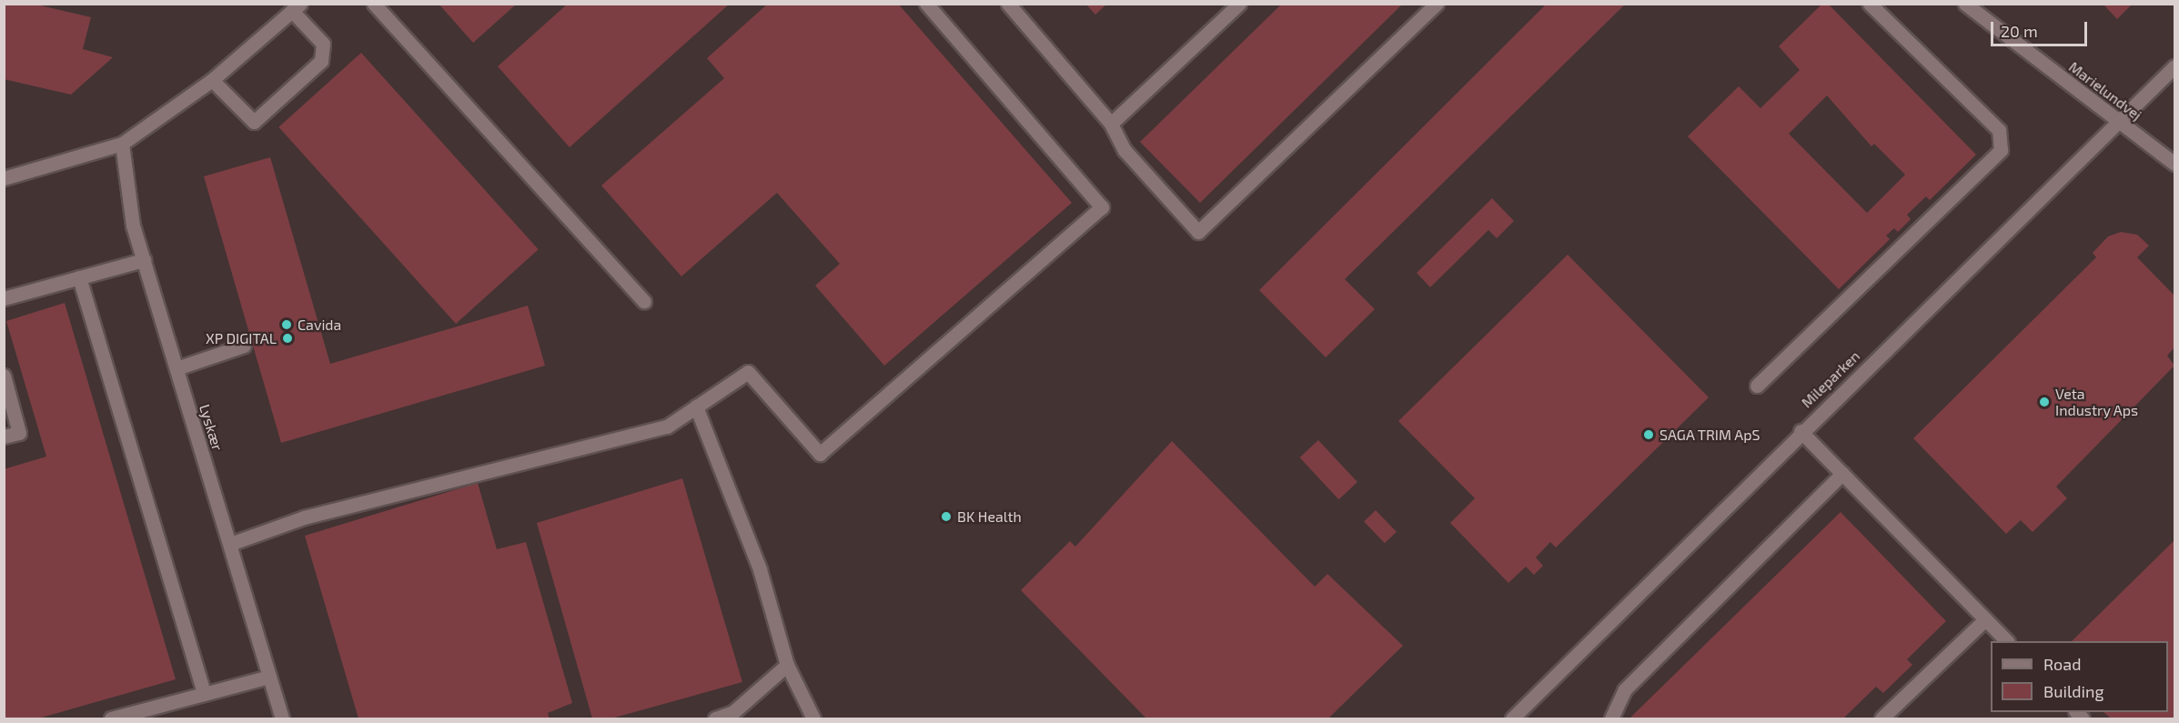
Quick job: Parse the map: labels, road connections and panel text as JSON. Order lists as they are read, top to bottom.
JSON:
{
  "streets": {
    "street": ["Marielundvej", "Mileparken", "Lyskær"]
  },
  "crossings": [
    ["Marielundvej", "Mileparken"]
  ],
  "places": [
    "Cavida",
    "XP DIGITAL",
    "Veta Industry Aps",
    "SAGA TRIM ApS",
    "BK Health"
  ],
  "legend": ["Road", "Building"],
  "scale_bar": "20 m"
}
